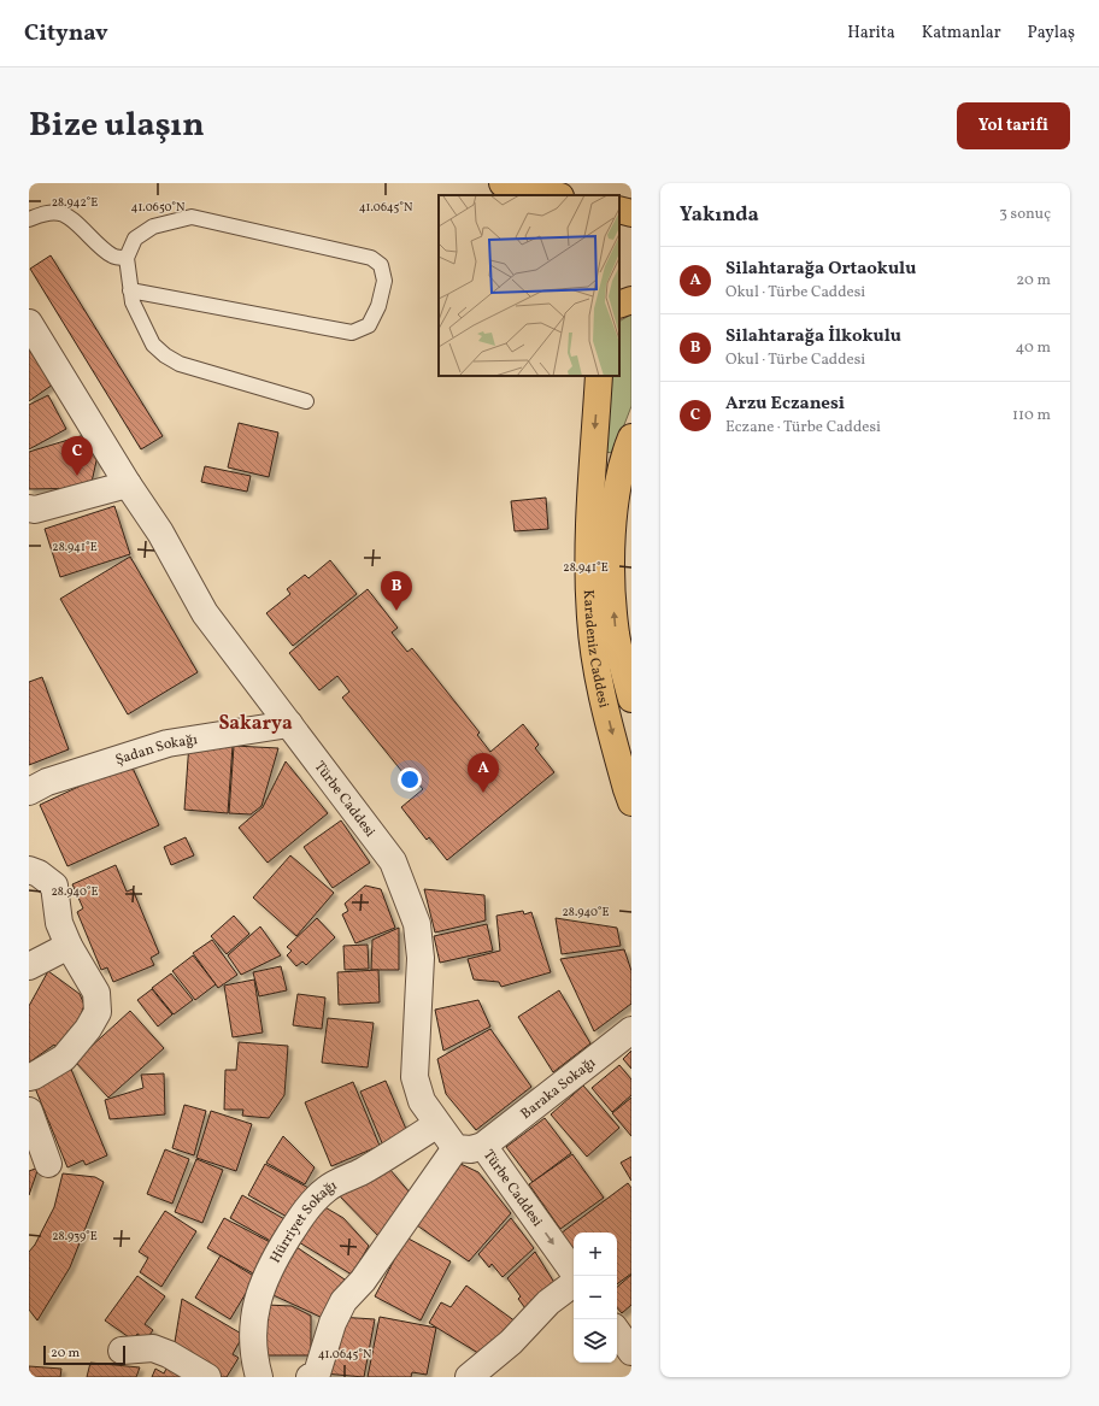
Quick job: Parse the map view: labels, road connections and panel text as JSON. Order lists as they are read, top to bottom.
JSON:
{
  "streets": {
    "main road": ["Karadeniz Caddesi"],
    "street": [
      "Şadan Sokağı",
      "Türbe Caddesi",
      "Baraka Sokağı",
      "Hürriyet Sokağı"
    ]
  },
  "crossings": [
    ["Şadan Sokağı", "Türbe Caddesi"],
    ["Türbe Caddesi", "Baraka Sokağı"],
    ["Türbe Caddesi", "Hürriyet Sokağı"]
  ],
  "districts": ["Sakarya"],
  "scale_bar": "20 m",
  "page": {
    "header": "Citynav",
    "nav": ["Harita", "Katmanlar", "Paylaş"],
    "title": "Bize ulaşın",
    "buttons": "Yol tarifi",
    "heading": ["Yakında", "3 sonuç"],
    "list": [
      {
        "mark": "A",
        "name": "Silahtarağa Ortaokulu",
        "note": "Okul · Türbe Caddesi",
        "value": "20 m"
      },
      {
        "mark": "B",
        "name": "Silahtarağa İlkokulu",
        "note": "Okul · Türbe Caddesi",
        "value": "40 m"
      },
      {
        "mark": "C",
        "name": "Arzu Eczanesi",
        "note": "Eczane · Türbe Caddesi",
        "value": "110 m"
      }
    ],
    "pins": ["C", "B", "A"],
    "map_buttons": ["+", "−"],
    "scale": "20 m"
  },
  "coordinates": [
    "28.942°E",
    "41.0650°N",
    "41.0645°N",
    "28.941°E",
    "28.940°E",
    "28.939°E"
  ]
}
